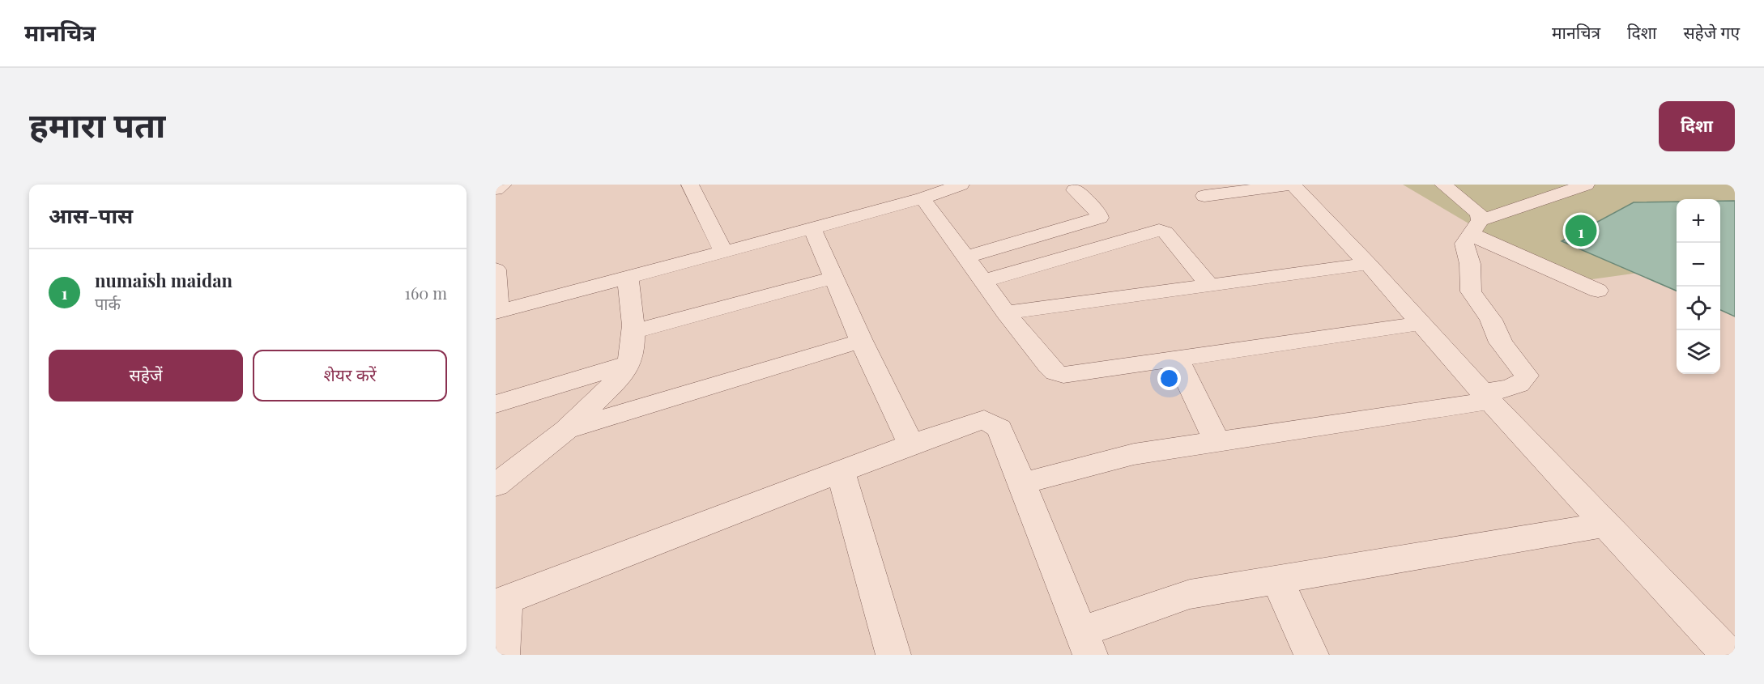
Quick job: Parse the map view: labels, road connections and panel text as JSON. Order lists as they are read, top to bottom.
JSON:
{
  "page": {
    "header": "मानचित्र",
    "nav": ["मानचित्र", "दिशा", "सहेजे गए"],
    "title": "हमारा पता",
    "buttons": [
      "दिशा",
      ["सहेजें", "शेयर करें"]
    ],
    "heading": "आस-पास",
    "map_buttons": ["+", "−"],
    "pins": "1",
    "list": [
      {
        "mark": "1",
        "name": "numaish maidan",
        "note": "पार्क",
        "value": "160 m"
      }
    ]
  }
}
